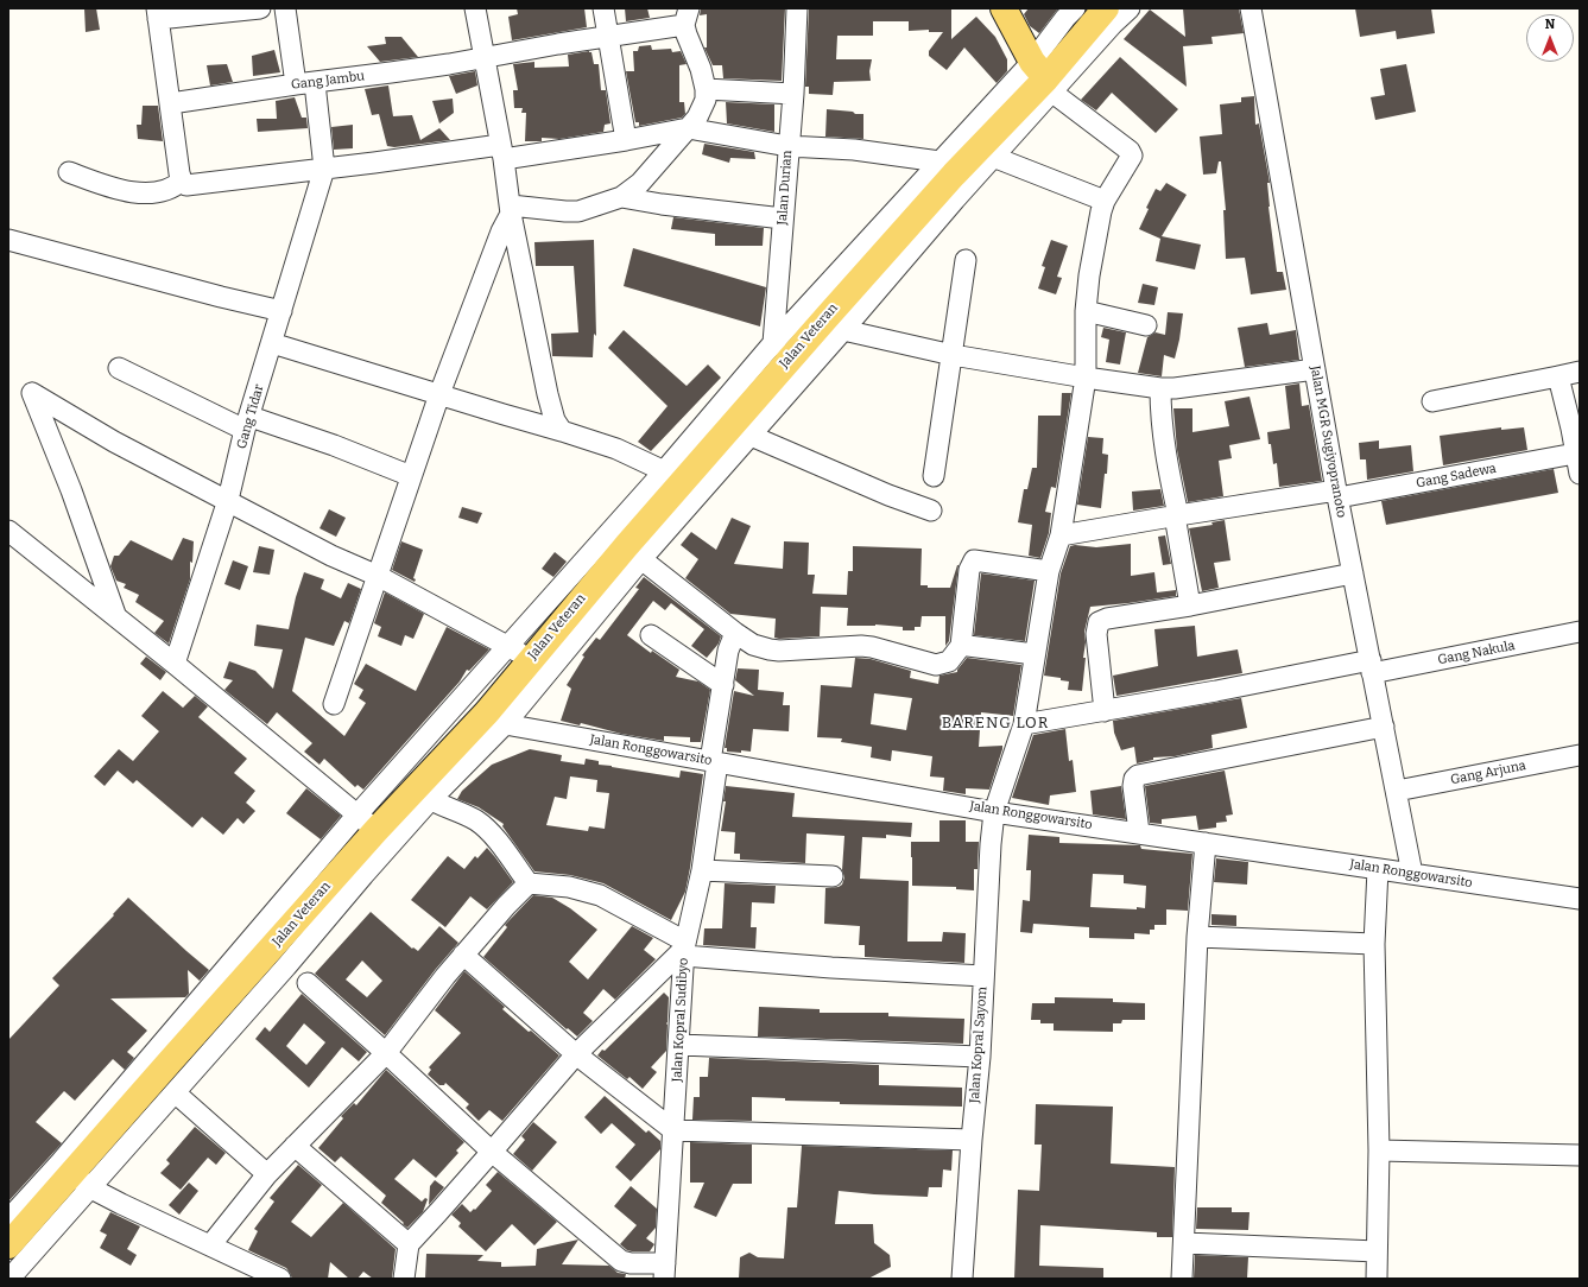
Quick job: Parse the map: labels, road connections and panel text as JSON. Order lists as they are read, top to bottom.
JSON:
{
  "streets": {
    "main road": ["Jalan Veteran"],
    "street": [
      "Gang Jambu",
      "Jalan Durian",
      "Gang Tidar",
      "Jalan MGR Sugiyopranoto",
      "Gang Sadewa",
      "Gang Nakula",
      "Jalan Ronggowarsito",
      "Gang Arjuna",
      "Jalan Kopral Sudibyo",
      "Jalan Kopral Sayom"
    ]
  },
  "crossings": [
    ["Jalan Durian", "Jalan Veteran"],
    ["Jalan Veteran", "Jalan Ronggowarsito"],
    ["Jalan Veteran", "Jalan Kopral Sayom"],
    ["Jalan MGR Sugiyopranoto", "Gang Sadewa"],
    ["Jalan MGR Sugiyopranoto", "Gang Nakula"],
    ["Jalan MGR Sugiyopranoto", "Jalan Ronggowarsito"],
    ["Jalan MGR Sugiyopranoto", "Gang Arjuna"],
    ["Gang Sadewa", "Jalan Kopral Sayom"],
    ["Gang Nakula", "Jalan Kopral Sayom"],
    ["Jalan Ronggowarsito", "Jalan Kopral Sudibyo"],
    ["Jalan Ronggowarsito", "Jalan Kopral Sayom"]
  ],
  "districts": ["BARENG LOR"],
  "north": "top"
}
